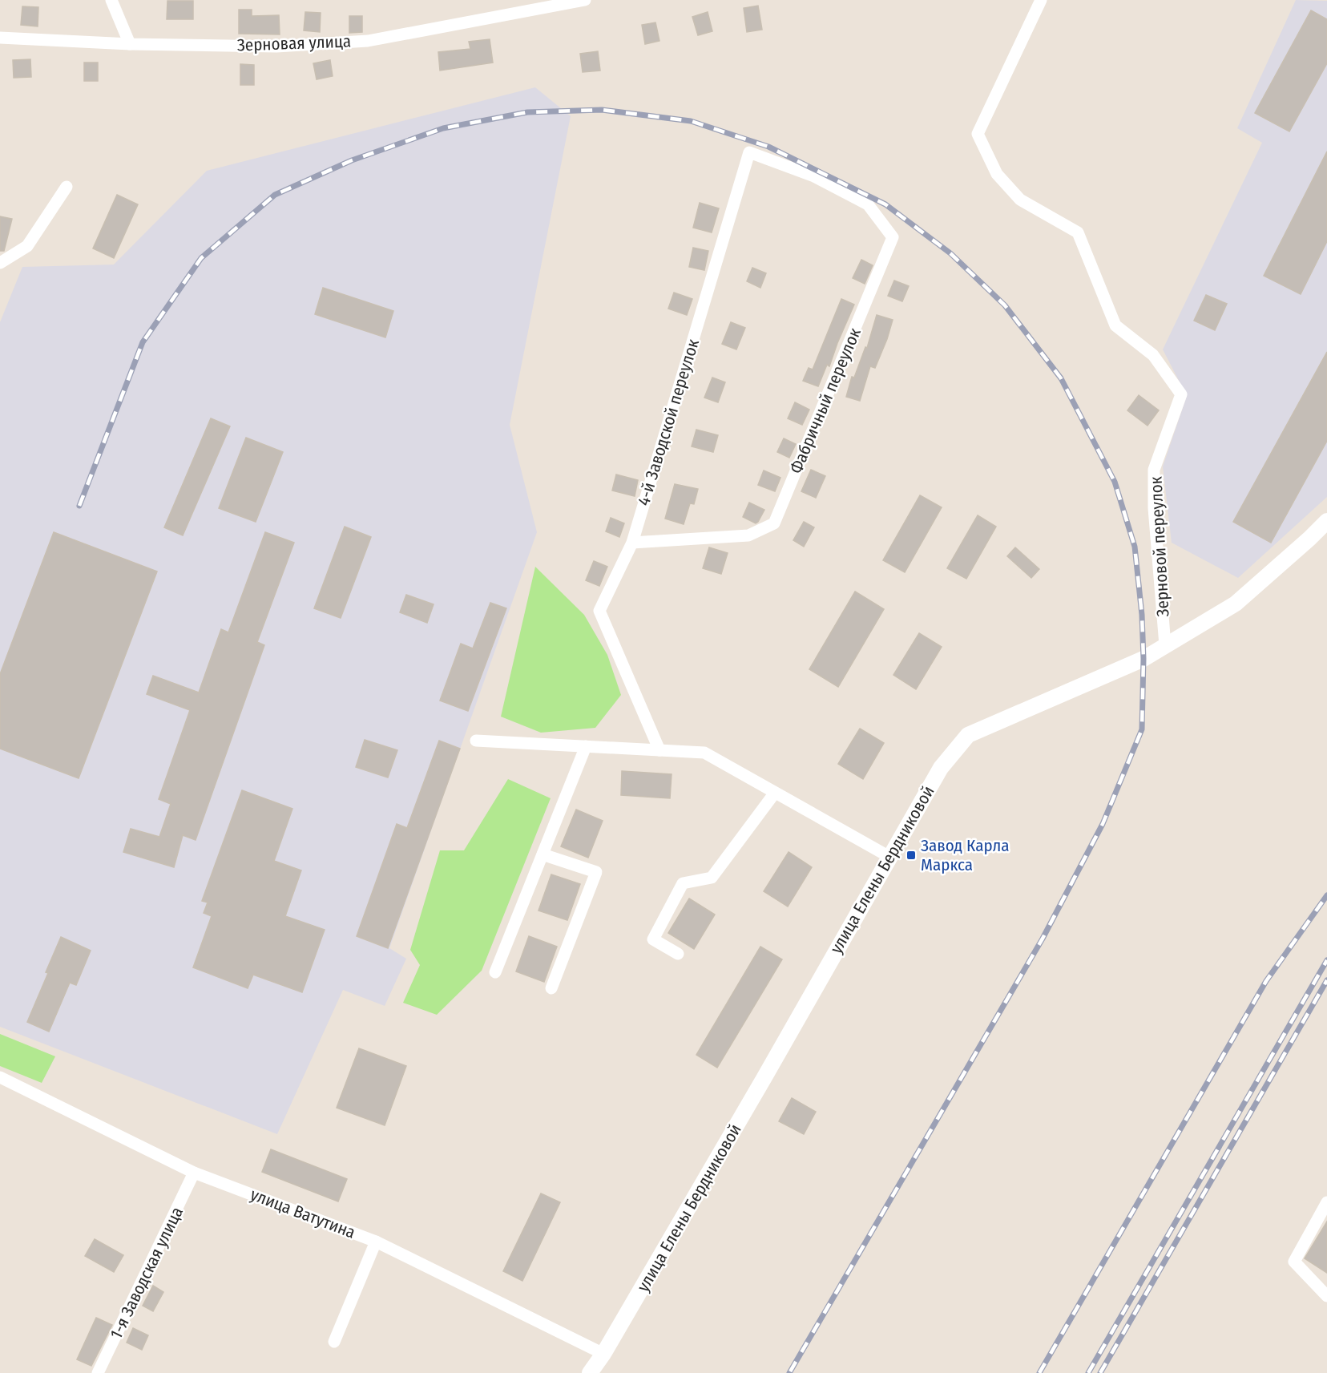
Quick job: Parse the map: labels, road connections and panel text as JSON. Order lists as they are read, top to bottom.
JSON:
{
  "streets": {
    "street": [
      "Зерновая улица",
      "Фабричный переулок",
      "4-й Заводской переулок",
      "Зерновой переулок",
      "улица Елены Бердниковой",
      "улица Ватутина",
      "1-я Заводская улица"
    ]
  },
  "crossings": [
    ["Фабричный переулок", "4-й Заводской переулок"],
    ["Зерновой переулок", "улица Елены Бердниковой"],
    ["улица Елены Бердниковой", "улица Ватутина"],
    ["улица Ватутина", "1-я Заводская улица"]
  ],
  "places": {
    "transit": ["Завод Карла Маркса"]
  }
}
